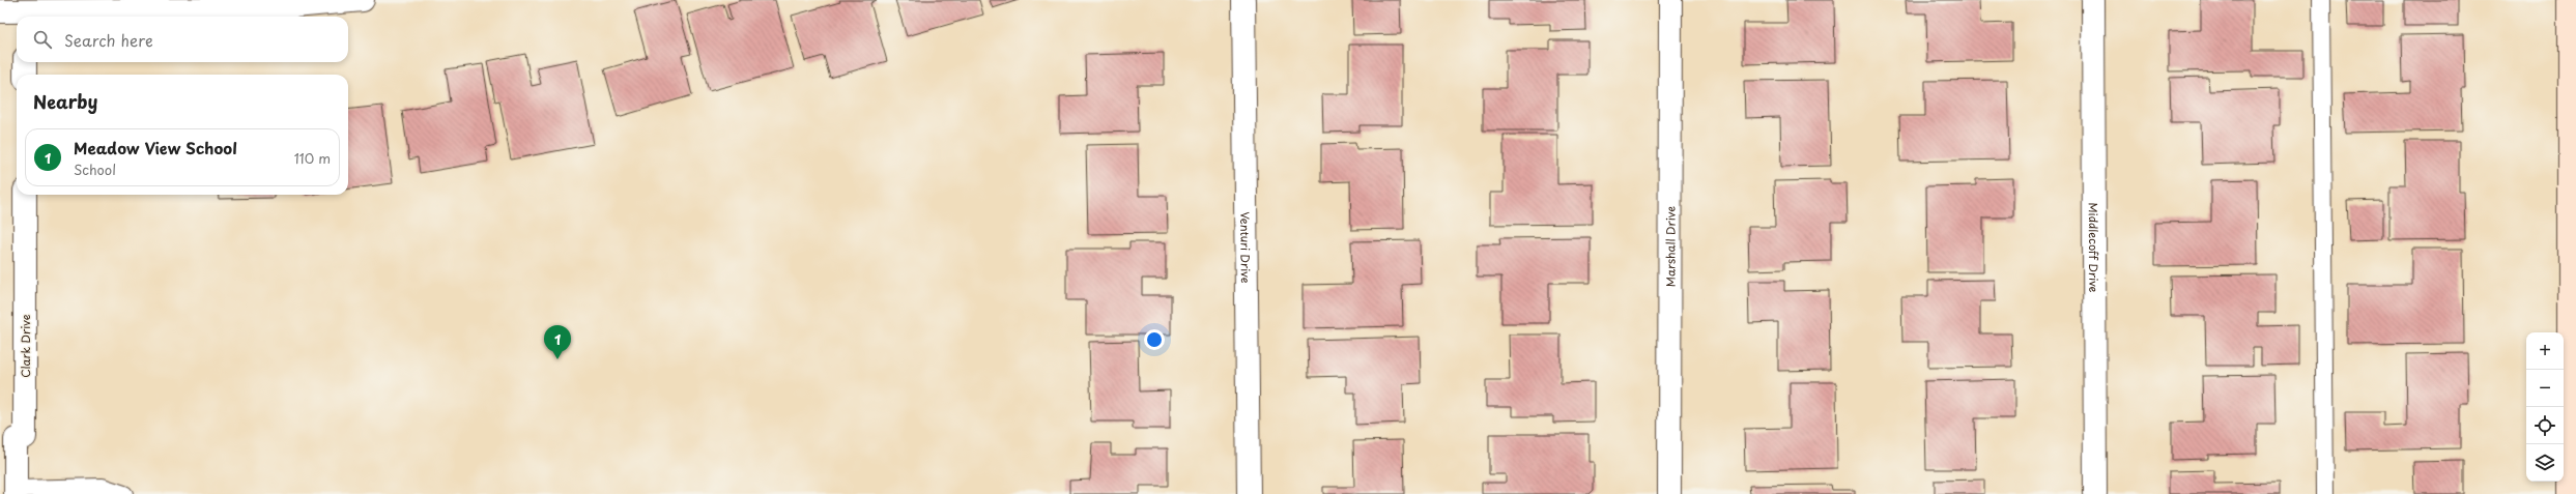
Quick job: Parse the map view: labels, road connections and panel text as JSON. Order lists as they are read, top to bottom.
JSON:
{
  "streets": {
    "street": [
      "Venturi Drive",
      "Marshall Drive",
      "Middlecoff Drive",
      "Clark Drive"
    ]
  },
  "page": {
    "search": "Search here",
    "heading": "Nearby",
    "list": [
      {
        "mark": "1",
        "name": "Meadow View School",
        "note": "School",
        "value": "110 m"
      }
    ],
    "pins": "1",
    "map_buttons": ["+", "−"]
  }
}
